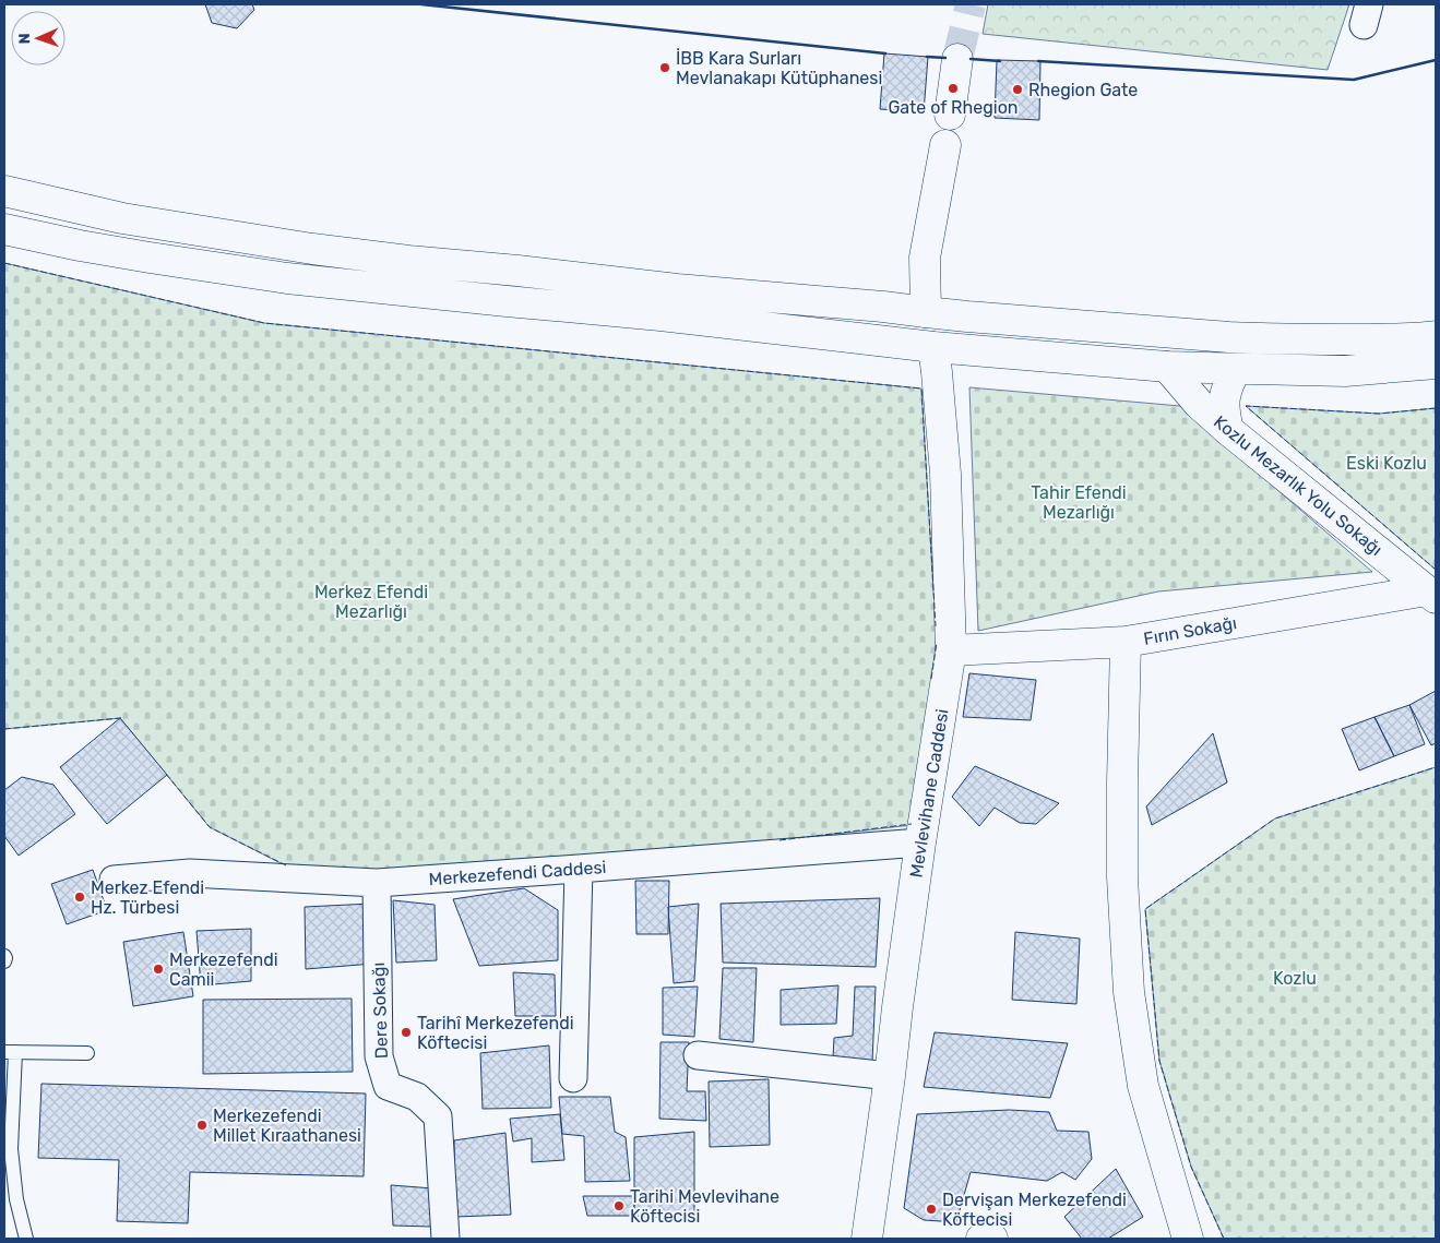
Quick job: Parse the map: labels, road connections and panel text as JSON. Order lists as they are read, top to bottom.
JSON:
{
  "streets": {
    "main road": ["Kozlu Mezarlık Yolu Sokağı", "Fırın Sokağı", "Mevlevihane Caddesi"],
    "street": ["Merkezefendi Caddesi", "Dere Sokağı"]
  },
  "crossings": [
    ["Kozlu Mezarlık Yolu Sokağı", "Fırın Sokağı"],
    ["Fırın Sokağı", "Mevlevihane Caddesi"],
    ["Mevlevihane Caddesi", "Merkezefendi Caddesi"],
    ["Merkezefendi Caddesi", "Dere Sokağı"]
  ],
  "parks": [
    "Eski Kozlu",
    "Tahir Efendi Mezarlığı",
    "Merkez Efendi Mezarlığı",
    "Kozlu"
  ],
  "places": [
    "İBB Kara Surları Mevlanakapı Kütüphanesi",
    "Gate of Rhegion",
    "Rhegion Gate",
    "Merkez Efendi Hz. Türbesi",
    "Merkezefendi Camii",
    "Tarihî Merkezefendi Köftecisi",
    "Merkezefendi Millet Kıraathanesi",
    "Tarihi Mevlevihane Köftecisi",
    "Dervişan Merkezefendi Köftecisi"
  ],
  "north": "left"
}
